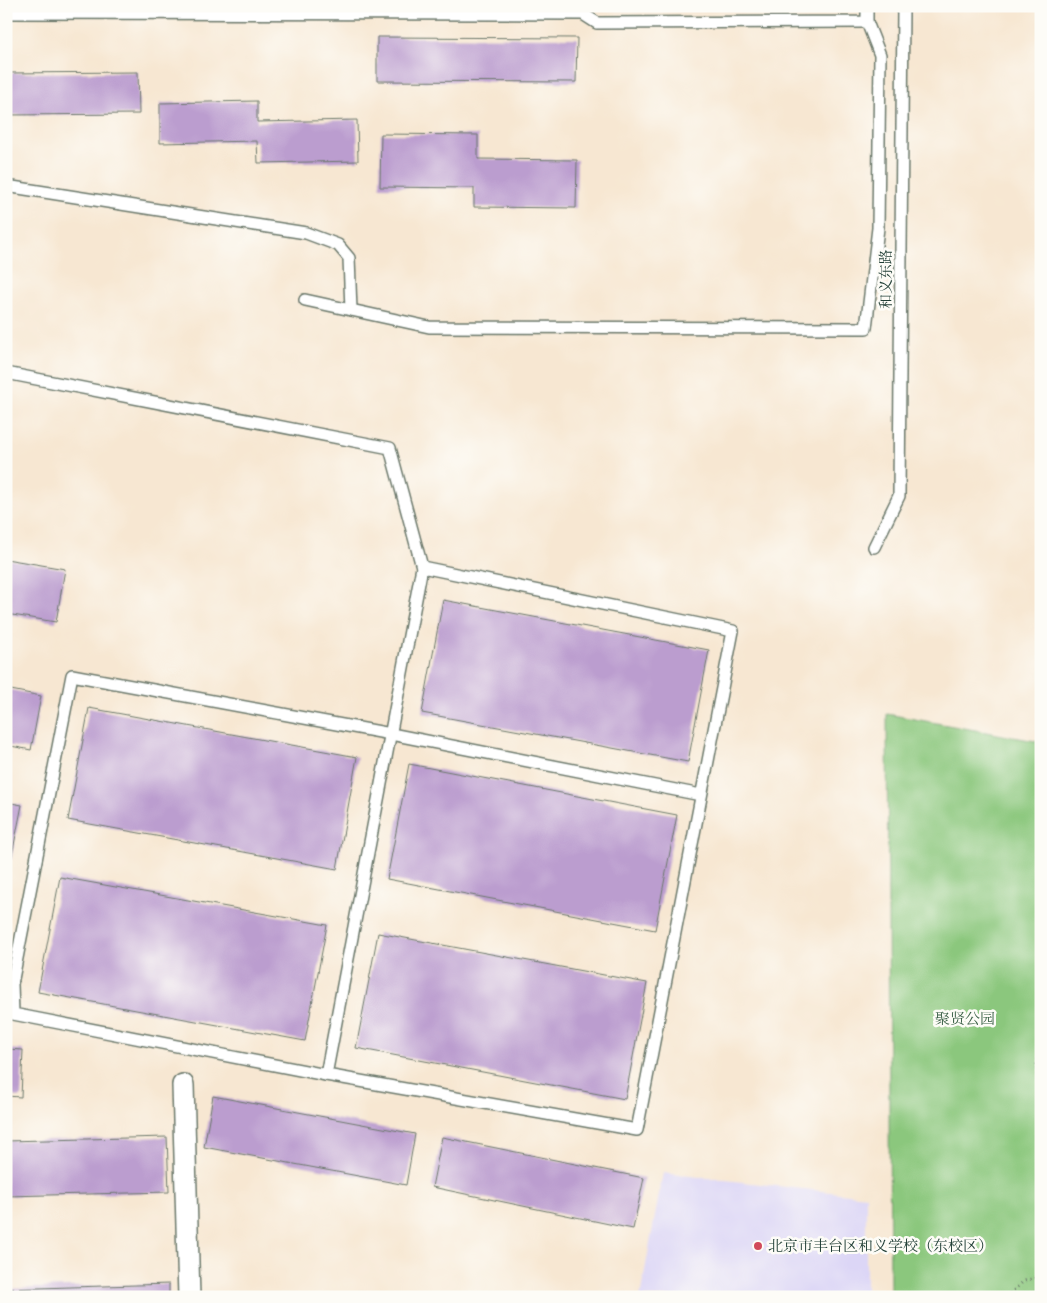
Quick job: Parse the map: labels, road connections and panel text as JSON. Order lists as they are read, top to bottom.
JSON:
{
  "streets": {
    "lane": ["和义东路"]
  },
  "parks": ["聚贤公园"],
  "places": ["北京市丰台区和义学校（东校区）"]
}
